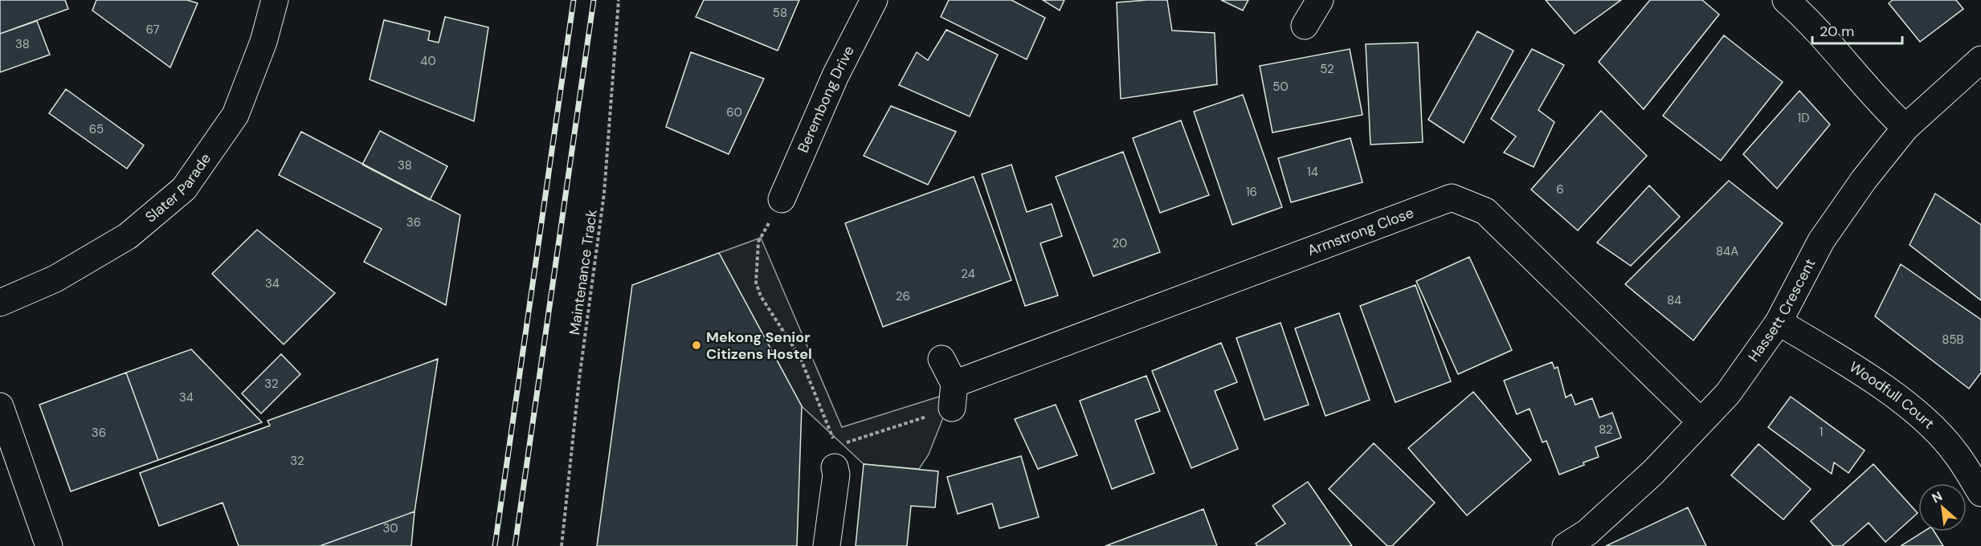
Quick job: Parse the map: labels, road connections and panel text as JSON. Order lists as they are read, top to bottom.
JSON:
{
  "streets": {
    "street": [
      "Berembong Drive",
      "Slater Parade",
      "Armstrong Close",
      "Hassett Crescent",
      "Woodfull Court"
    ],
    "path": ["Maintenance Track"]
  },
  "crossings": [
    ["Armstrong Close", "Hassett Crescent"],
    ["Hassett Crescent", "Woodfull Court"]
  ],
  "places": ["Mekong Senior Citizens Hostel"],
  "house_numbers": [
    "58",
    "67",
    "38",
    "40",
    "52",
    "50",
    "60",
    "1D",
    "65",
    "38",
    "14",
    "6",
    "16",
    "36",
    "20",
    "84A",
    "24",
    "34",
    "26",
    "84",
    "85B",
    "32",
    "34",
    "82",
    "1",
    "36",
    "32",
    "30"
  ],
  "scale_bar": "20 m",
  "north": "top left"
}
